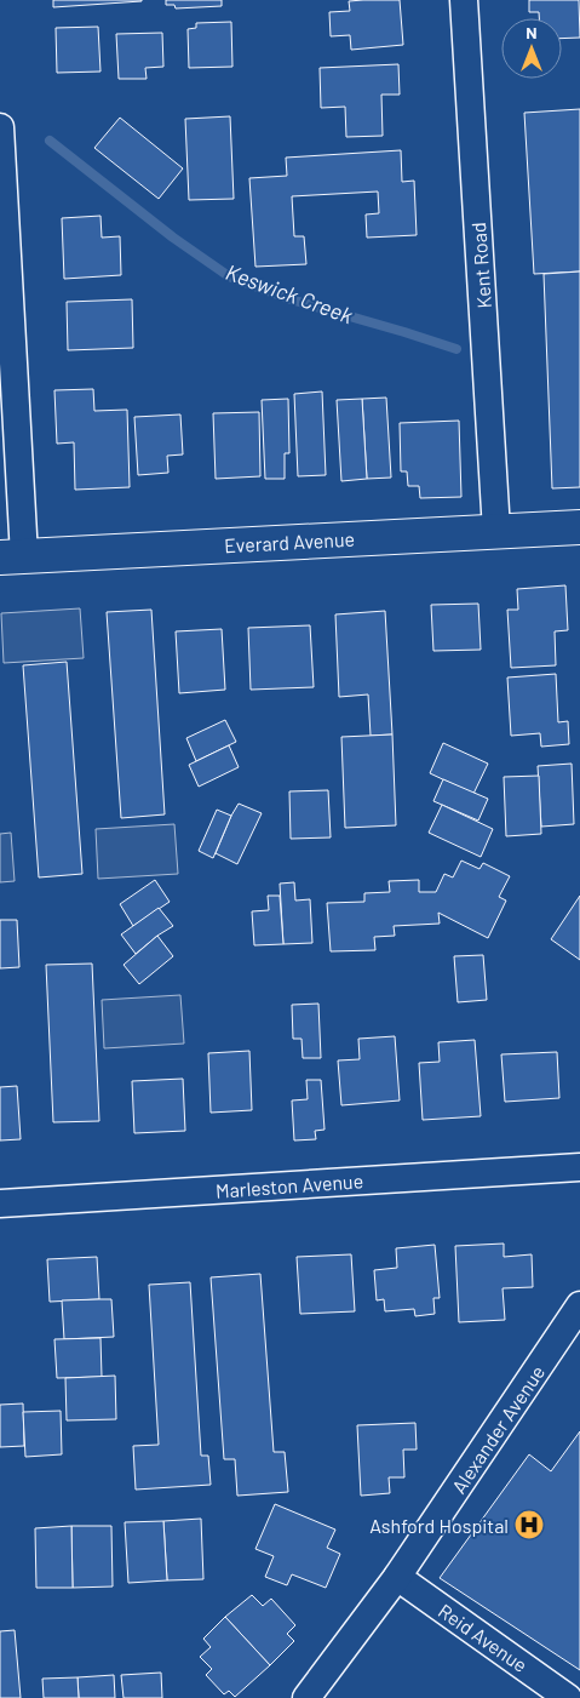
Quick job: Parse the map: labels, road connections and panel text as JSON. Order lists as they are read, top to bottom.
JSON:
{
  "streets": {
    "street": [
      "Kent Road",
      "Everard Avenue",
      "Marleston Avenue",
      "Alexander Avenue",
      "Reid Avenue"
    ]
  },
  "crossings": [
    ["Kent Road", "Everard Avenue"],
    ["Alexander Avenue", "Reid Avenue"]
  ],
  "water": ["Keswick Creek"],
  "places": {
    "hospital": ["Ashford Hospital"]
  },
  "north": "top"
}
